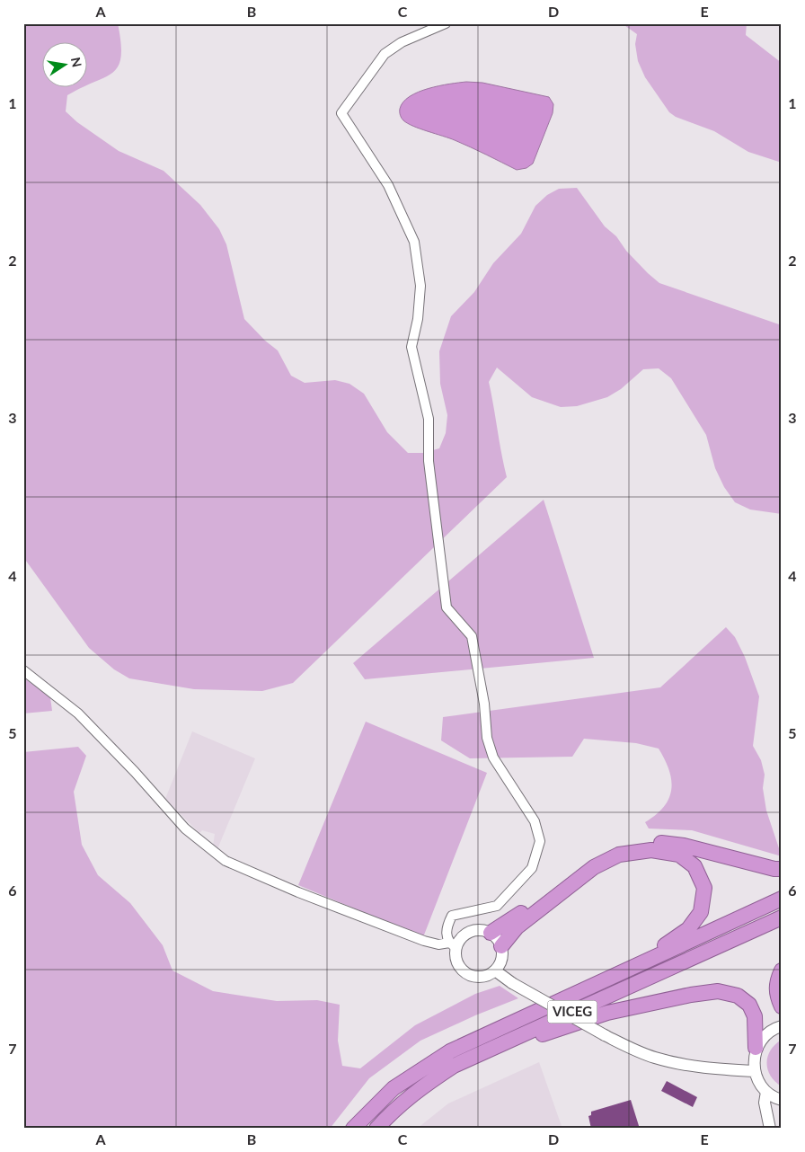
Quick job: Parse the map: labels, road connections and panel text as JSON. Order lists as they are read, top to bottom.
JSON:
{
  "streets": {
    "highway": ["VICEG"]
  },
  "north": "right",
  "grid": {
    "columns": [
      "A",
      "B",
      "C",
      "D",
      "E"
    ],
    "rows": [
      "1",
      "2",
      "3",
      "4",
      "5",
      "6",
      "7"
    ]
  }
}
